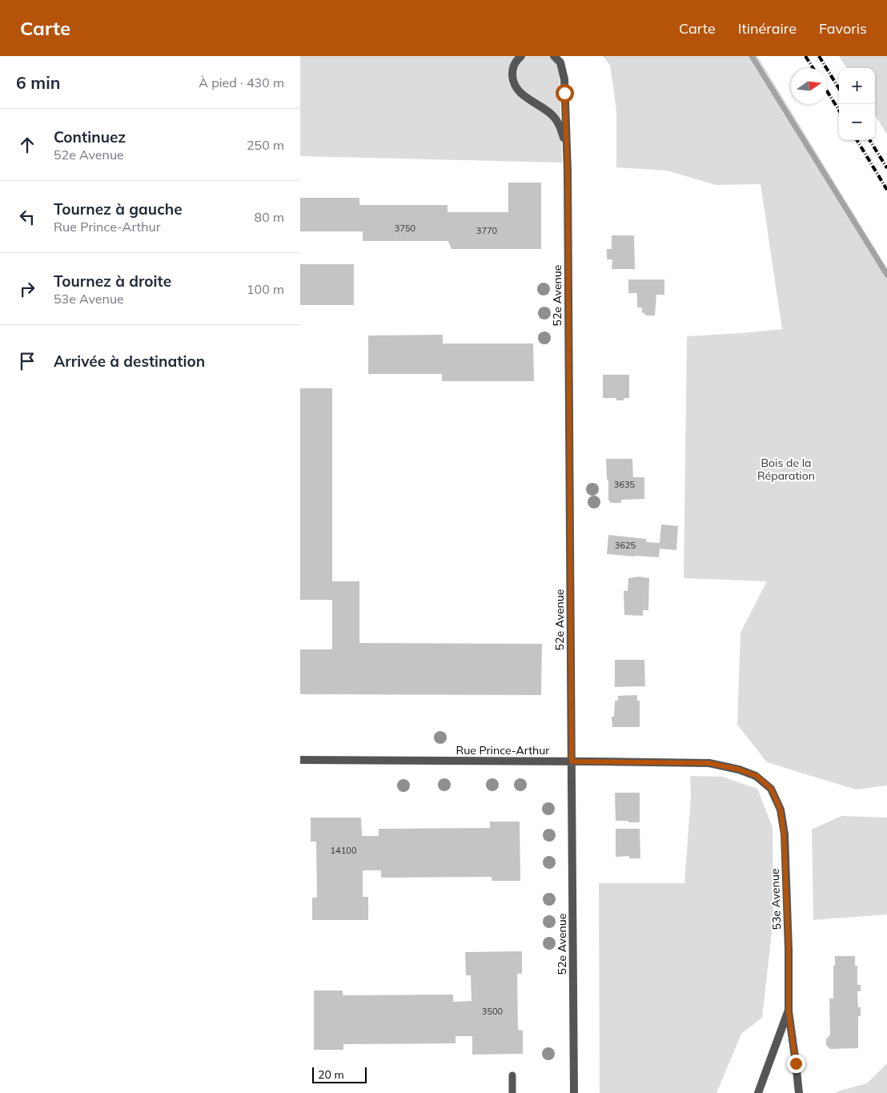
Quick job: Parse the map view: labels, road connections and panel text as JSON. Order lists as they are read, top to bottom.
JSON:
{
  "streets": {
    "street": ["52e Avenue", "Rue Prince-Arthur", "53e Avenue"]
  },
  "crossings": [
    ["52e Avenue", "Rue Prince-Arthur"],
    ["Rue Prince-Arthur", "53e Avenue"]
  ],
  "parks": ["Bois de la Réparation"],
  "house_numbers": [
    "3750",
    "3770",
    "3635",
    "3625",
    "14100",
    "3500"
  ],
  "scale_bar": "20 m",
  "north": "right",
  "page": {
    "header": "Carte",
    "nav": ["Carte", "Itinéraire", "Favoris"],
    "heading": ["6 min", "À pied · 430 m"],
    "map_buttons": ["+", "−"],
    "list": [
      ["Continuez", "52e Avenue", "250 m"],
      ["Tournez à gauche", "Rue Prince-Arthur", "80 m"],
      ["Tournez à droite", "53e Avenue", "100 m"],
      "Arrivée à destination"
    ],
    "scale": "20 m"
  }
}
